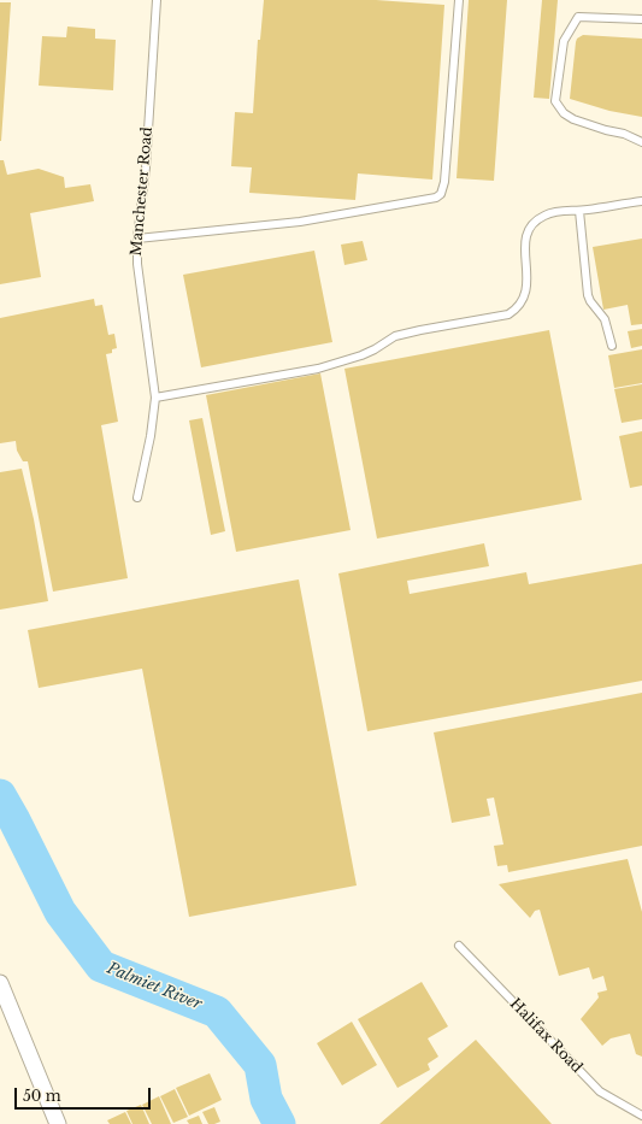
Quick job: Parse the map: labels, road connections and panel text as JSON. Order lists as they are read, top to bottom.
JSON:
{
  "streets": {
    "lane": ["Manchester Road", "Halifax Road"]
  },
  "water": ["Palmiet River"],
  "scale_bar": "50 m"
}
